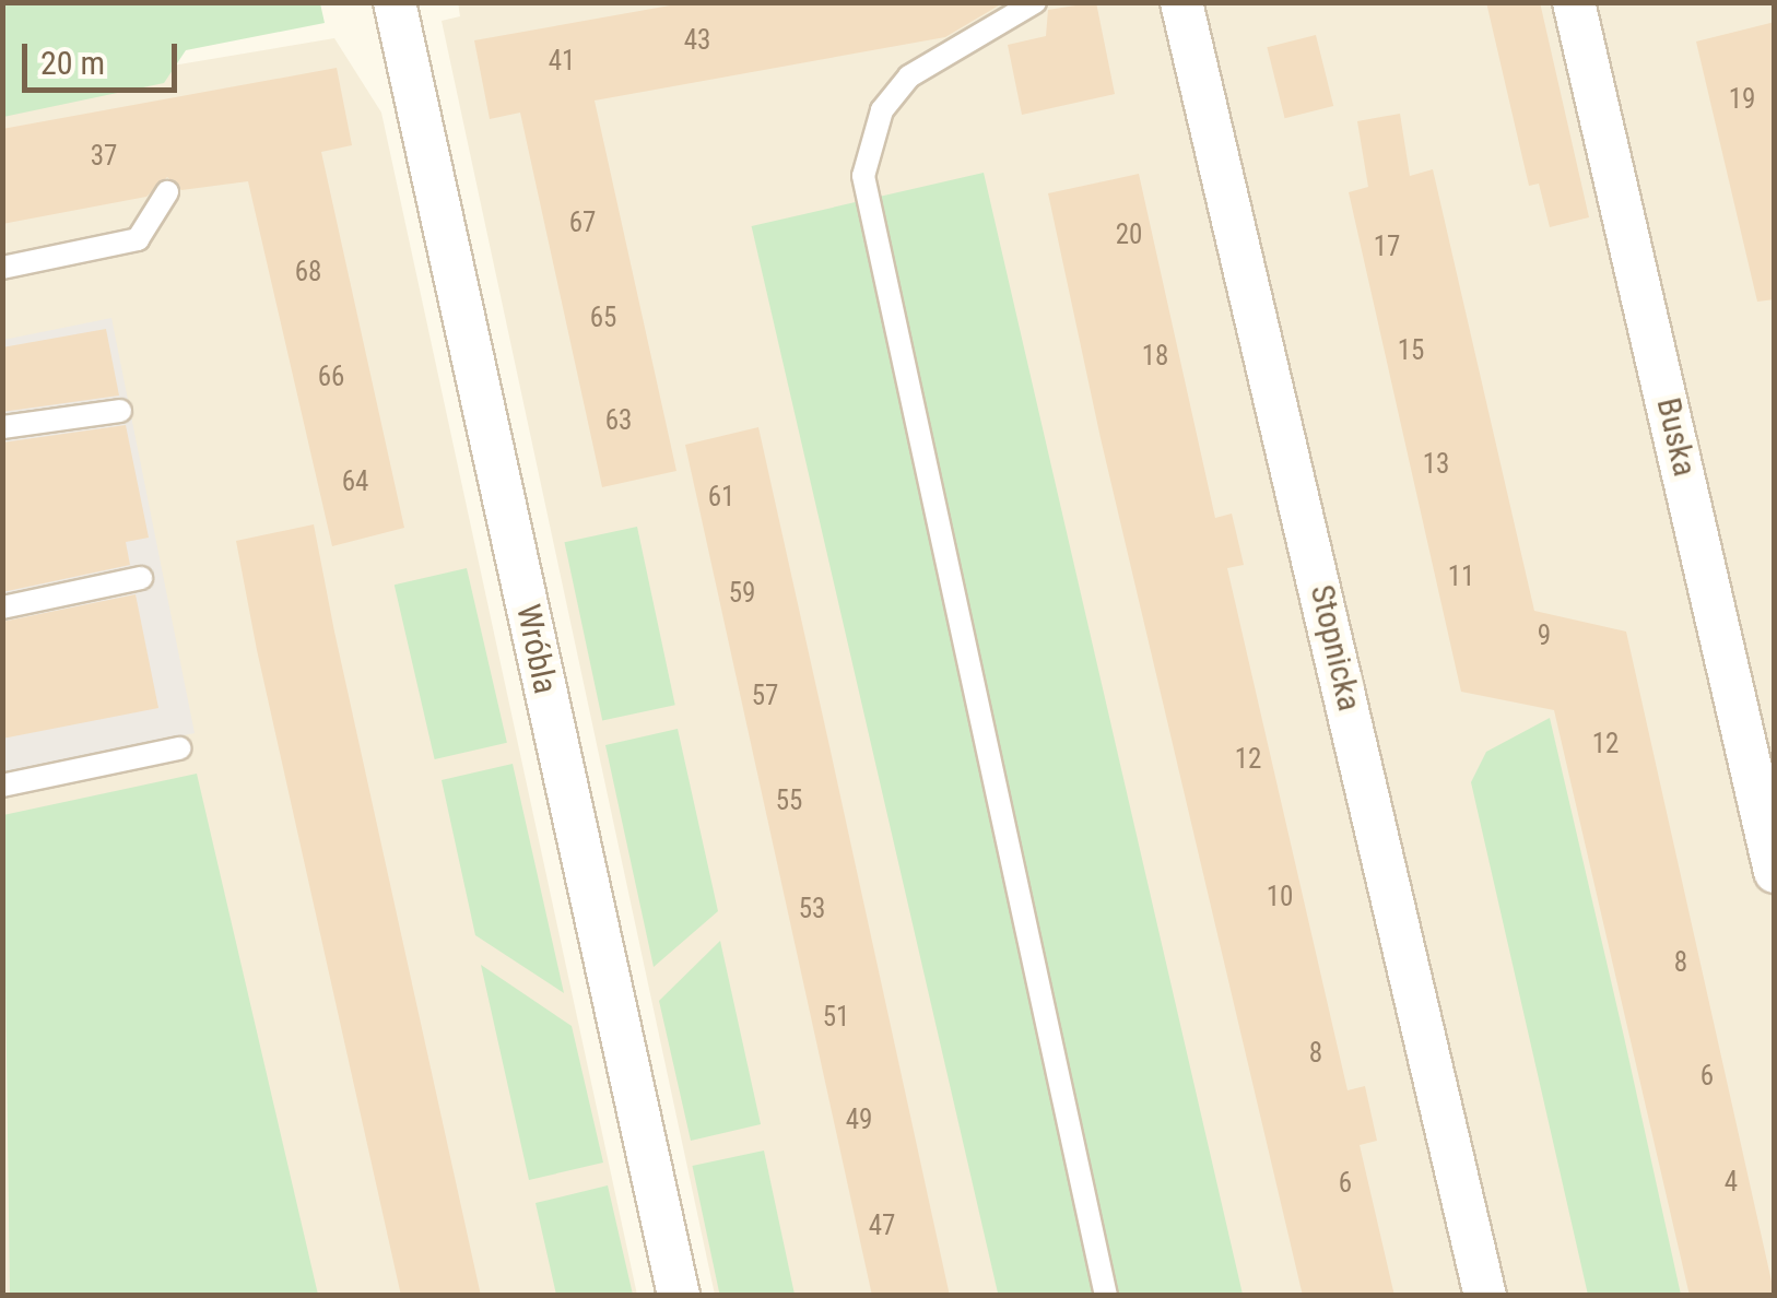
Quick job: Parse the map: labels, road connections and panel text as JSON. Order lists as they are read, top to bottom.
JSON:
{
  "streets": {
    "street": ["Buska", "Stopnicka", "Wróbla"]
  },
  "house_numbers": [
    "43",
    "41",
    "19",
    "37",
    "67",
    "20",
    "17",
    "68",
    "65",
    "15",
    "18",
    "66",
    "63",
    "13",
    "64",
    "61",
    "11",
    "59",
    "9",
    "57",
    "12",
    "12",
    "55",
    "10",
    "53",
    "8",
    "51",
    "8",
    "6",
    "49",
    "4",
    "6",
    "47"
  ],
  "scale_bar": "20 m"
}
